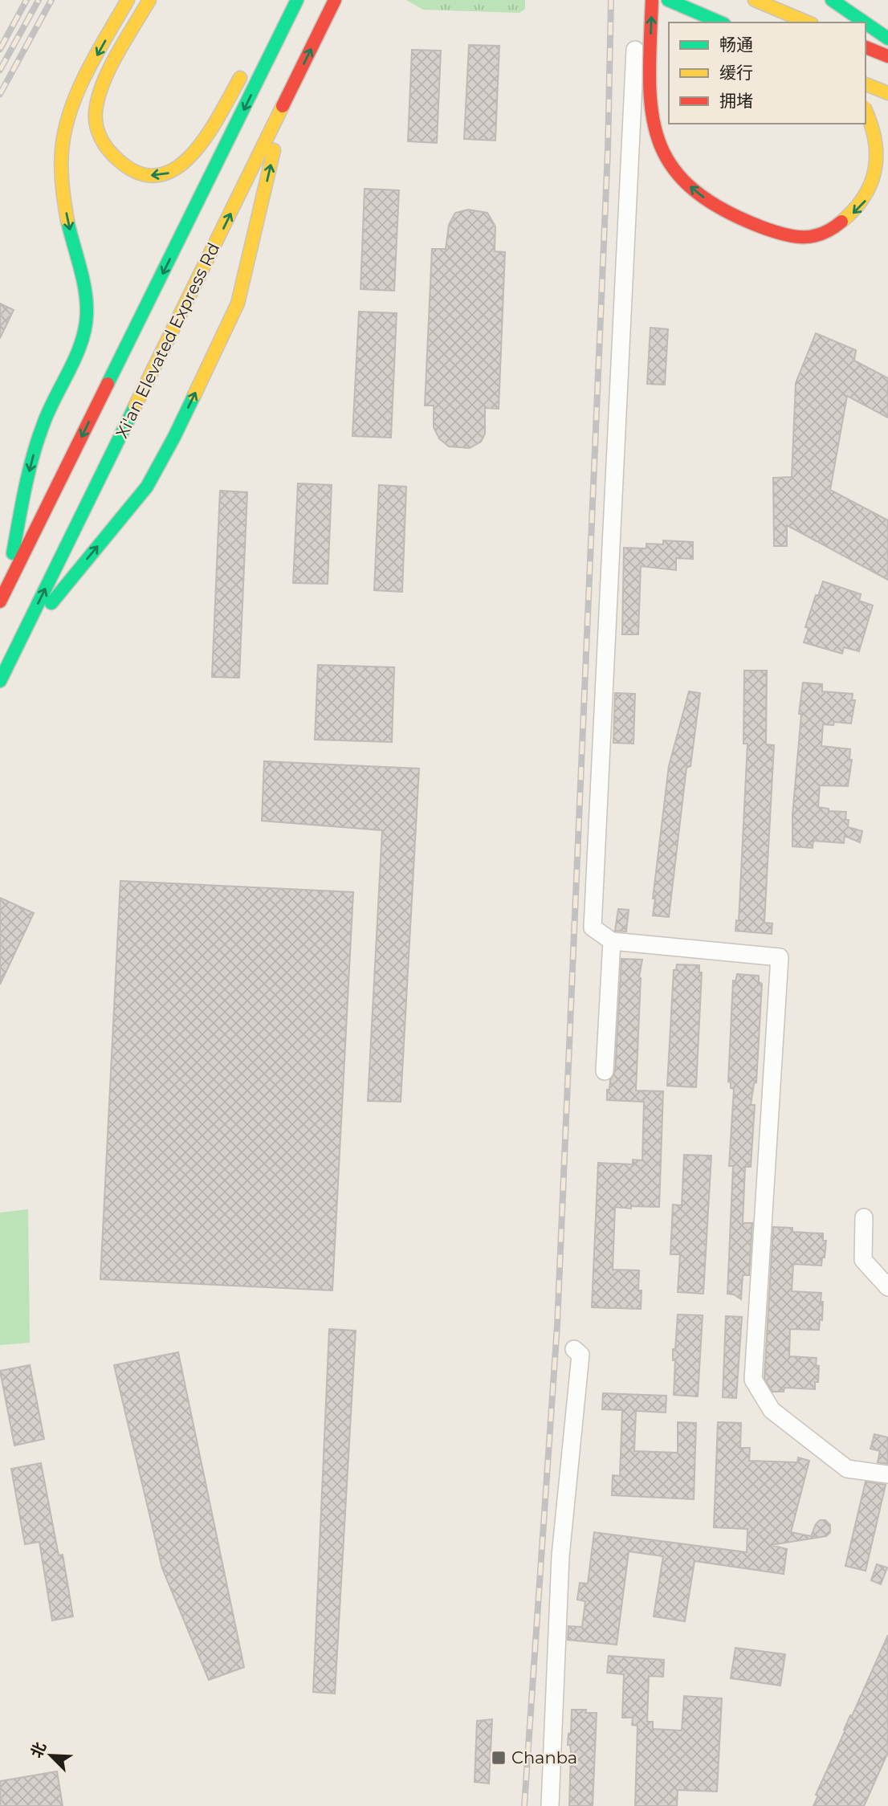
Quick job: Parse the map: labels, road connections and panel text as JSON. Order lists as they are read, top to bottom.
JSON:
{
  "streets": {
    "main road": ["Xi'an Elevated Express Rd"]
  },
  "places": {
    "transit": ["Chanba"]
  },
  "legend": ["畅通", "缓行", "拥堵"],
  "north": "top left"
}
